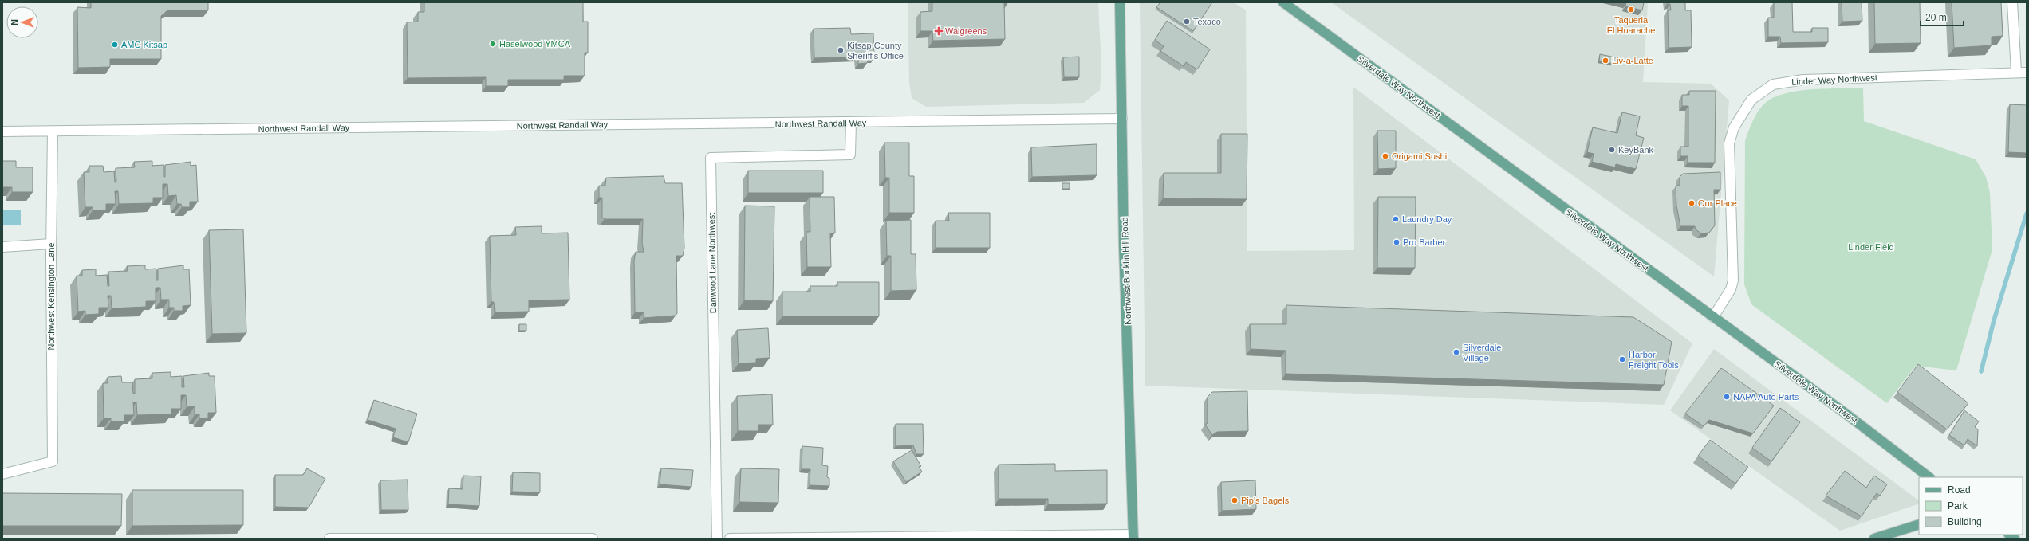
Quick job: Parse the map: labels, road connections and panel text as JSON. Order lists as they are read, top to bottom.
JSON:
{
  "streets": {
    "main road": ["Silverdale Way Northwest", "Northwest Bucklin Hill Road"],
    "street": [
      "Linder Way Northwest",
      "Northwest Randall Way",
      "Danwood Lane Northwest",
      "Northwest Kensington Lane"
    ]
  },
  "crossings": [
    ["Linder Way Northwest", "Silverdale Way Northwest"],
    ["Northwest Randall Way", "Danwood Lane Northwest"],
    ["Northwest Randall Way", "Northwest Bucklin Hill Road"],
    ["Northwest Randall Way", "Northwest Kensington Lane"]
  ],
  "parks": ["Linder Field"],
  "places": {
    "other": [
      "Taqueria El Huarache",
      "Texaco",
      "Haselwood YMCA",
      "AMC Kitsap",
      "Kitsap County Sheriff's Office",
      "Liv-a-Latte",
      "KeyBank",
      "Origami Sushi",
      "Our Place",
      "Laundry Day",
      "Pro Barber",
      "Silverdale Village",
      "Harbor Freight Tools",
      "NAPA Auto Parts",
      "Pip's Bagels"
    ],
    "health": ["Walgreens"]
  },
  "legend": ["Road", "Park", "Building"],
  "scale_bar": "20 m",
  "north": "left"
}
